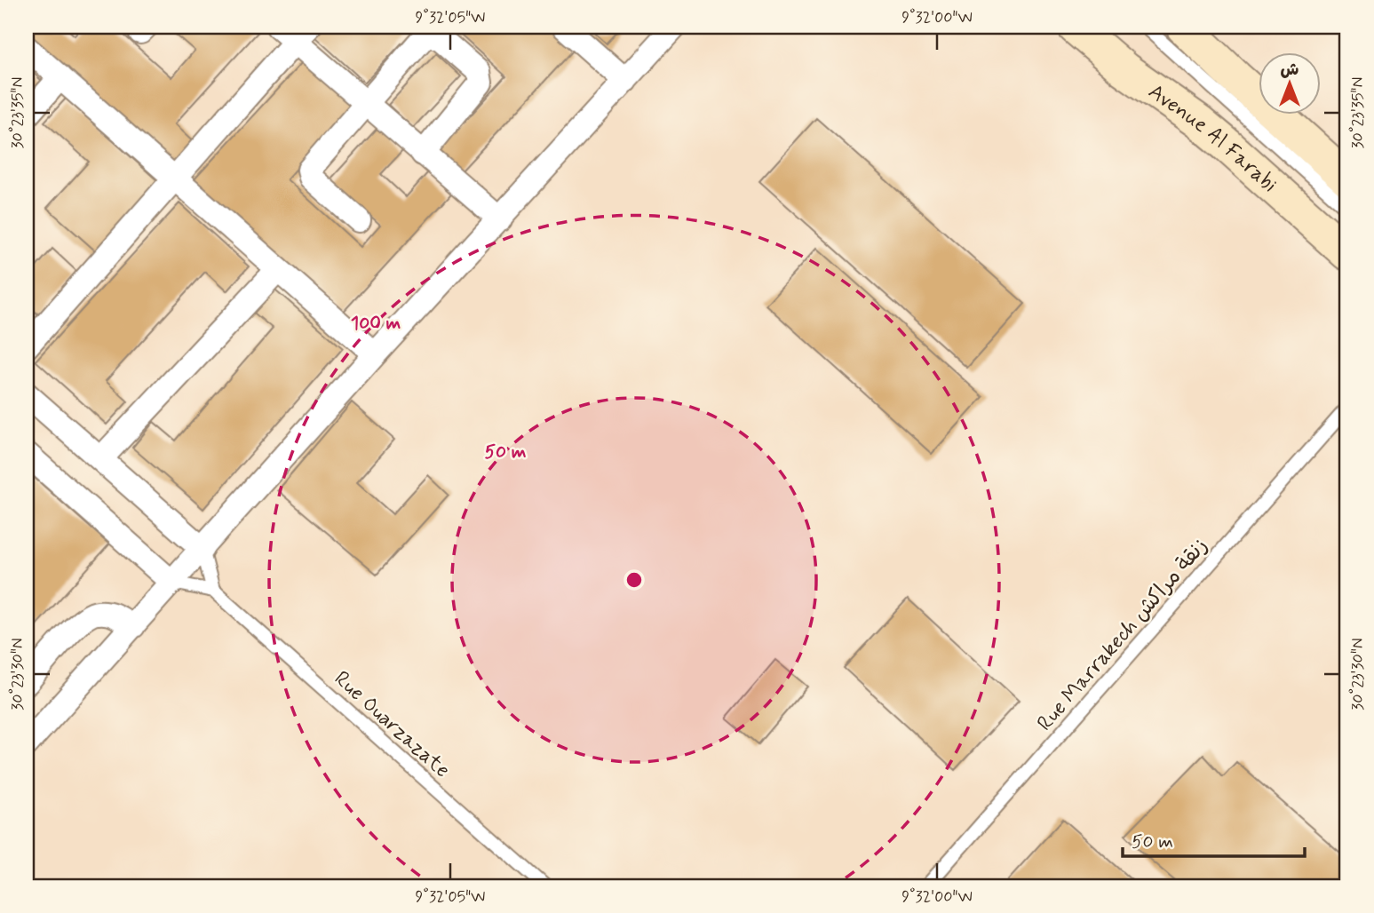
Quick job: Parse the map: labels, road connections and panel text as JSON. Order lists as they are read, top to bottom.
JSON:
{
  "streets": {
    "street": ["Avenue Al Farabi"],
    "lane": ["Rue Marrakech زنقة مراكش", "Rue Ouarzazate"]
  },
  "scale_bar": "50 m",
  "north": "top",
  "coordinates": [
    "9°32'05\"W",
    "9°32'00\"W",
    "30°23'35\"N",
    "30°23'30\"N"
  ],
  "rings": ["100 m", "50 m"]
}
